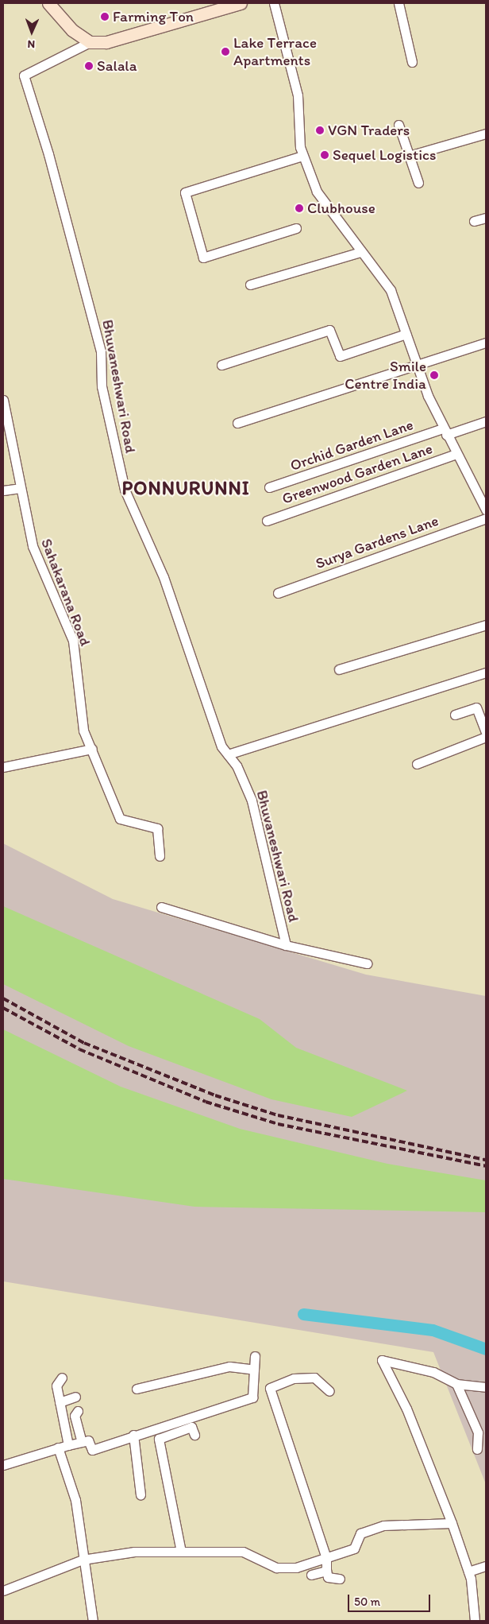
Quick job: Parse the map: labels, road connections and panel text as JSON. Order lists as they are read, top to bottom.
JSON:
{
  "streets": {
    "street": [
      "Bhuvaneshwari Road",
      "Orchid Garden Lane",
      "Greenwood Garden Lane",
      "Surya Gardens Lane",
      "Sahakarana Road"
    ]
  },
  "districts": ["PONNURUNNI"],
  "places": [
    "Farming Ton",
    "Lake Terrace Apartments",
    "Salala",
    "VGN Traders",
    "Sequel Logistics",
    "Clubhouse",
    "Smile Centre India"
  ],
  "scale_bar": "50 m",
  "north": "bottom"
}
